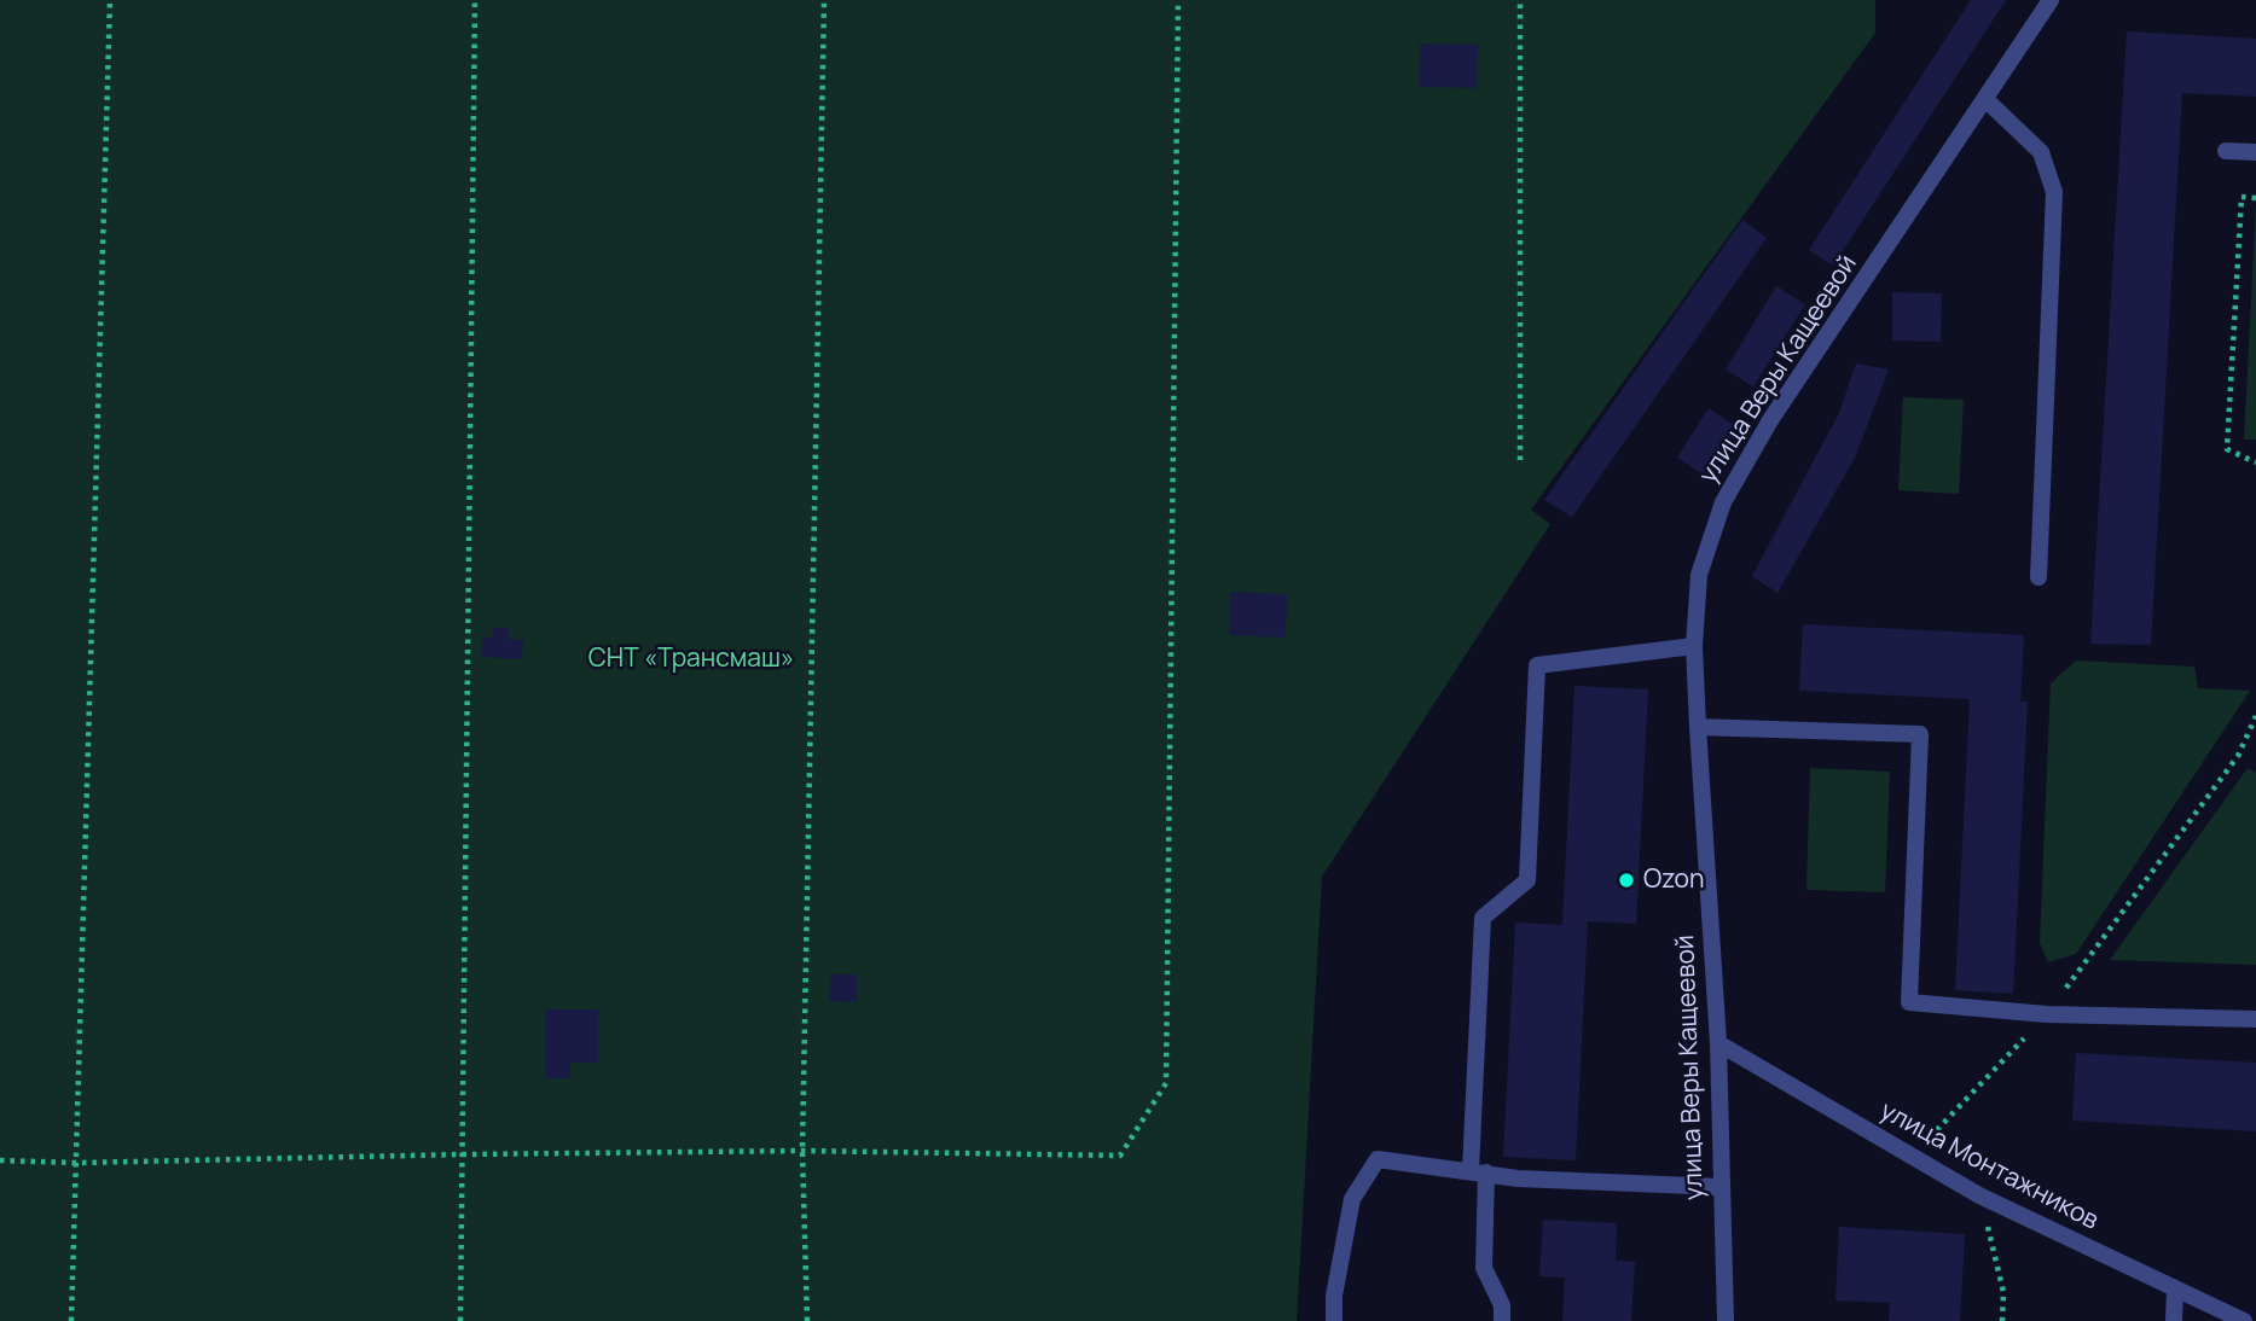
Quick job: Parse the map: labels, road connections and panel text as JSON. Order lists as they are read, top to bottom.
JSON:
{
  "streets": {
    "street": ["улица Веры Кащеевой", "улица Монтажников"]
  },
  "crossings": [
    ["улица Веры Кащеевой", "улица Монтажников"]
  ],
  "parks": ["СНТ «Трансмаш»"],
  "places": ["Ozon"]
}
